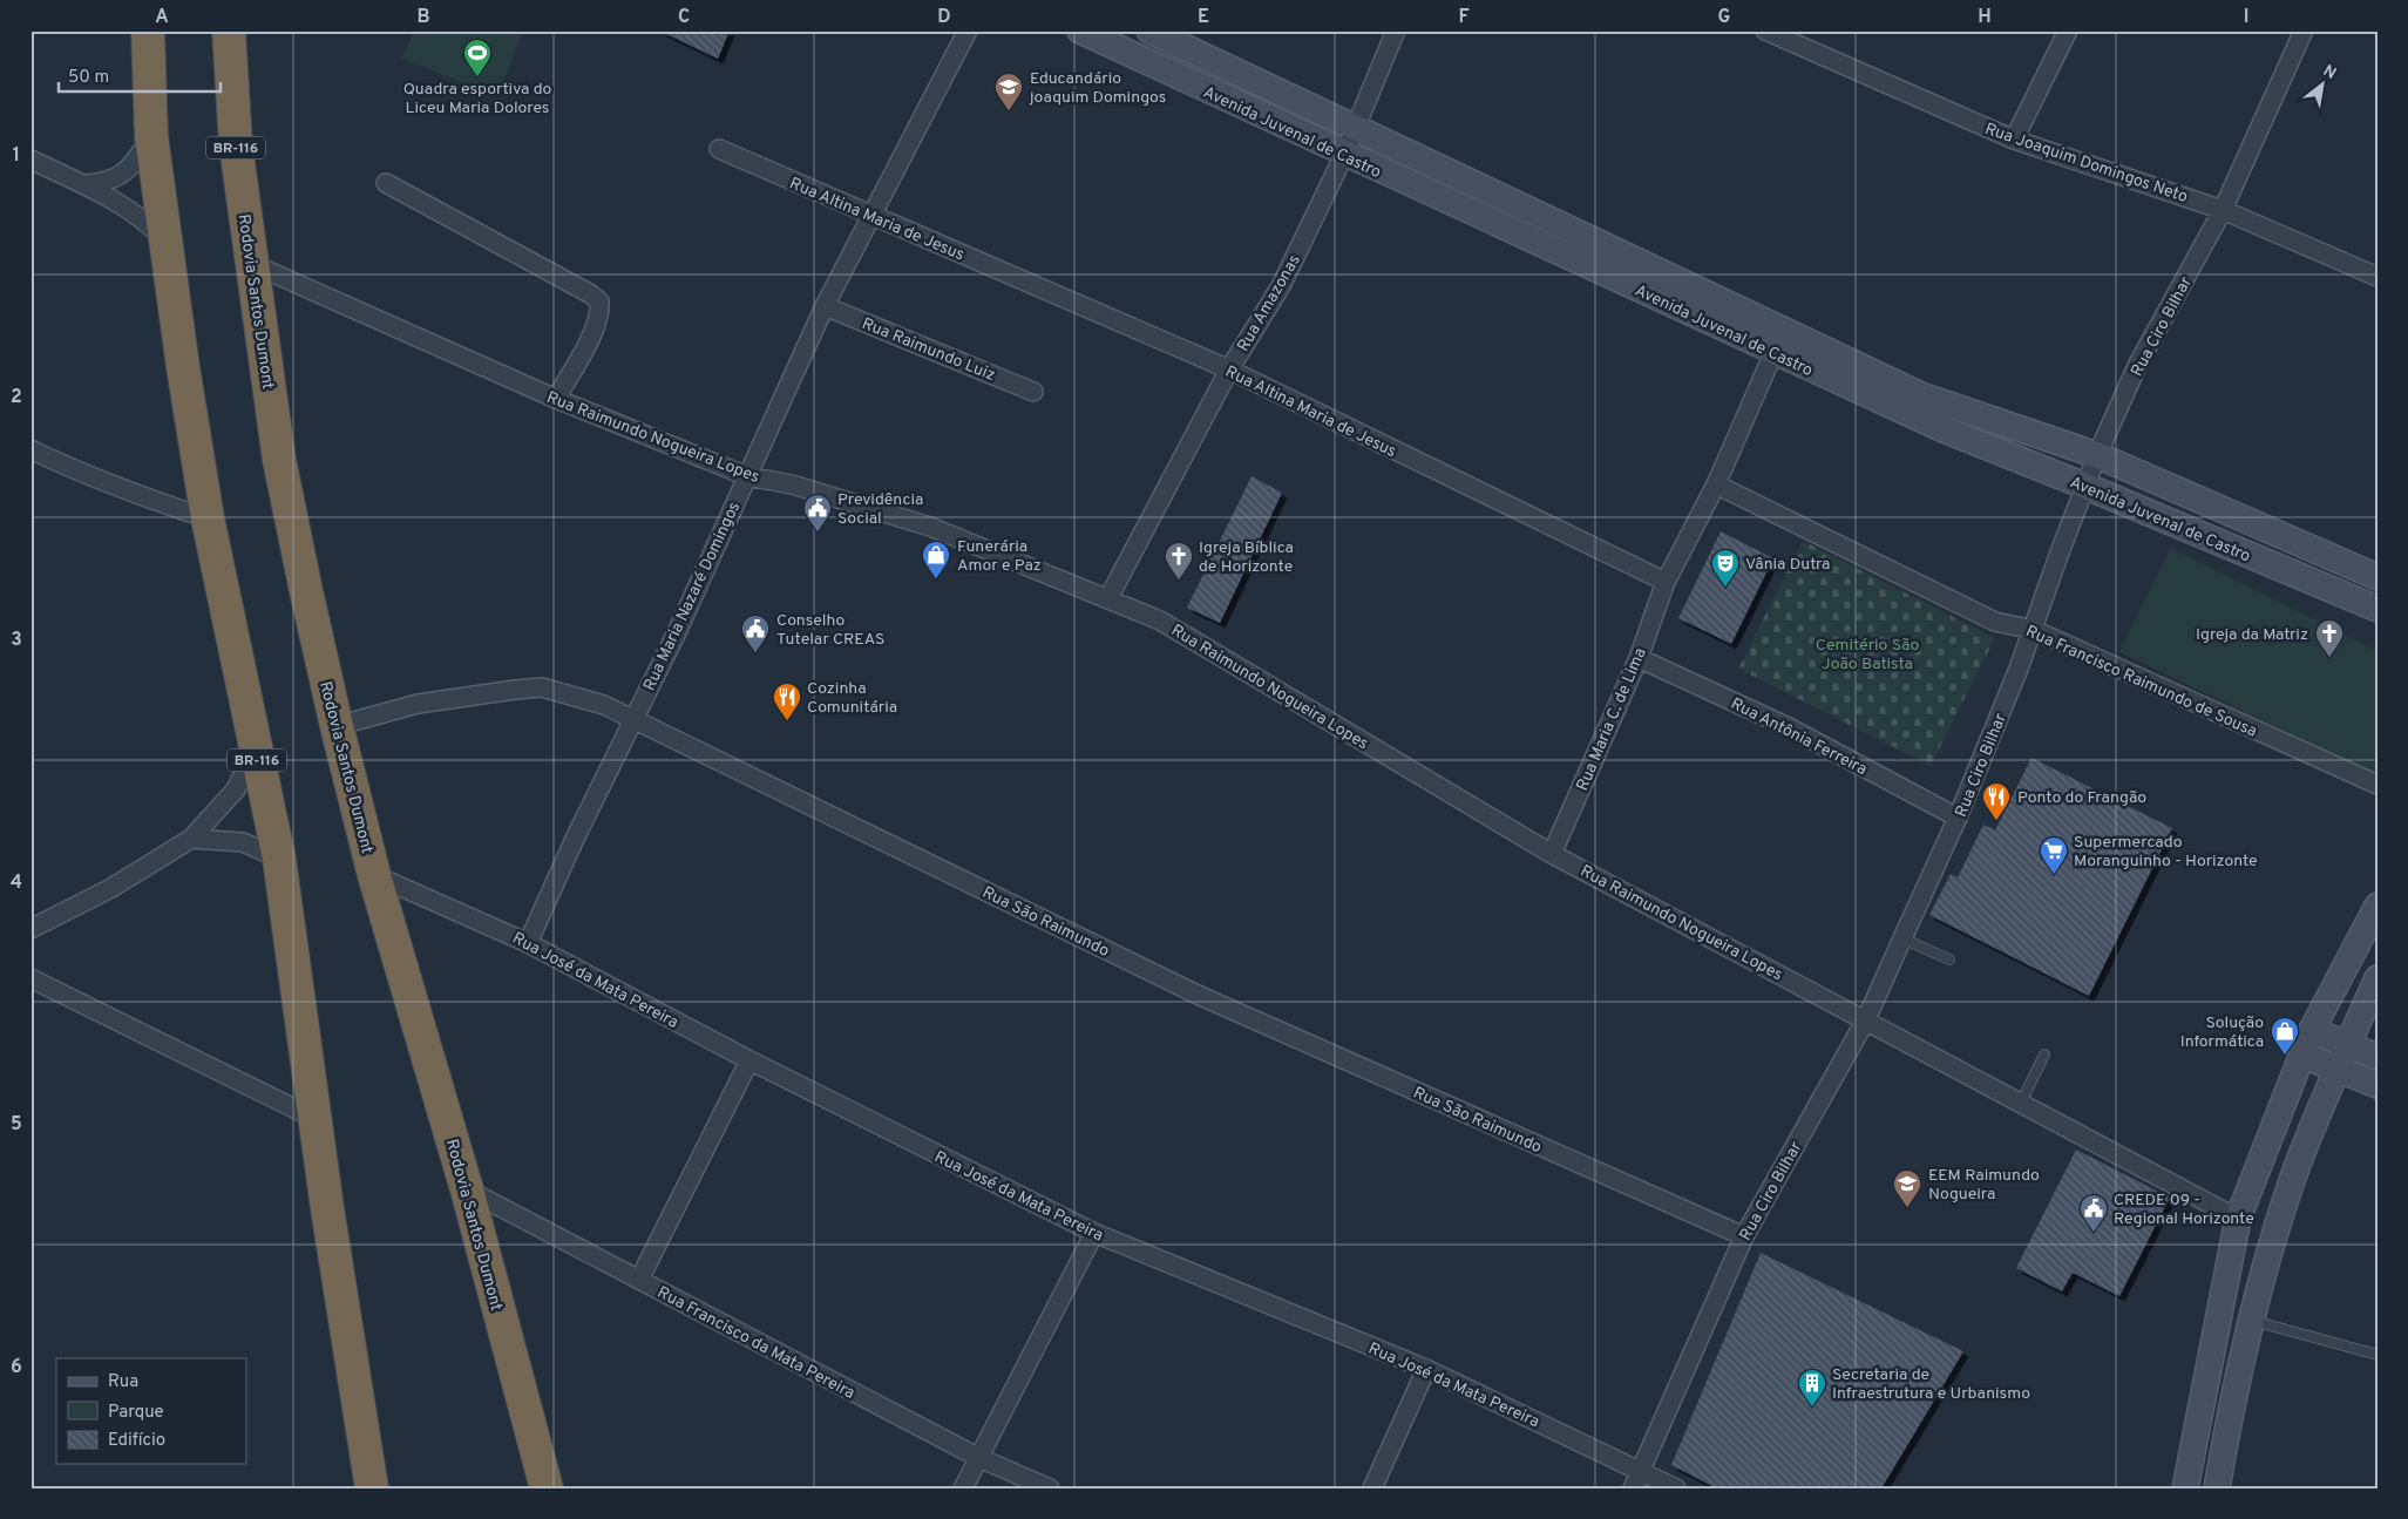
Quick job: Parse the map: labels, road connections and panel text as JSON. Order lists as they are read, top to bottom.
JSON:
{
  "streets": {
    "highway": ["BR-116", "Rodovia Santos Dumont"],
    "street": [
      "Avenida Juvenal de Castro",
      "Rua Joaquim Domingos Neto",
      "Rua Altina Maria de Jesus",
      "Rua Amazonas",
      "Rua Ciro Bilhar",
      "Rua Raimundo Luiz",
      "Rua Raimundo Nogueira Lopes",
      "Rua Maria Nazaré Domingos",
      "Rua Francisco Raimundo de Sousa",
      "Rua Maria C. de Lima",
      "Rua Antônia Ferreira",
      "Rua São Raimundo",
      "Rua José da Mata Pereira",
      "Rua Francisco da Mata Pereira"
    ]
  },
  "crossings": [
    ["Avenida Juvenal de Castro", "Rua Amazonas"],
    ["Avenida Juvenal de Castro", "Rua Ciro Bilhar"],
    ["Rua Joaquim Domingos Neto", "Rua Ciro Bilhar"],
    ["Rua Altina Maria de Jesus", "Rua Amazonas"],
    ["Rua Altina Maria de Jesus", "Rua Maria Nazaré Domingos"],
    ["Rua Altina Maria de Jesus", "Rua Maria C. de Lima"],
    ["Rodovia Santos Dumont", "Rua Raimundo Nogueira Lopes"],
    ["Rodovia Santos Dumont", "Rua São Raimundo"],
    ["Rodovia Santos Dumont", "Rua José da Mata Pereira"],
    ["Rodovia Santos Dumont", "Rua Francisco da Mata Pereira"],
    ["Rua Amazonas", "Rua Raimundo Nogueira Lopes"],
    ["Rua Ciro Bilhar", "Rua Raimundo Nogueira Lopes"],
    ["Rua Ciro Bilhar", "Rua Francisco Raimundo de Sousa"],
    ["Rua Ciro Bilhar", "Rua Antônia Ferreira"],
    ["Rua Ciro Bilhar", "Rua São Raimundo"],
    ["Rua Ciro Bilhar", "Rua José da Mata Pereira"],
    ["Rua Raimundo Luiz", "Rua Maria Nazaré Domingos"],
    ["Rua Raimundo Nogueira Lopes", "Rua Maria Nazaré Domingos"],
    ["Rua Raimundo Nogueira Lopes", "Rua Maria C. de Lima"],
    ["Rua Maria Nazaré Domingos", "Rua São Raimundo"],
    ["Rua Maria Nazaré Domingos", "Rua José da Mata Pereira"],
    ["Rua Maria C. de Lima", "Rua Antônia Ferreira"]
  ],
  "parks": ["Cemitério São João Batista"],
  "places": {
    "sports": ["Quadra esportiva do Liceu Maria Dolores"],
    "school or university": ["Educandário joaquim Domingos", "EEM Raimundo Nogueira"],
    "public building": ["Previdência Social", "Conselho Tutelar CREAS", "CREDE 09 - Regional Horizonte"],
    "shop": ["Funerária Amor e Paz", "Solução Informática"],
    "church": ["Igreja Bíblica de Horizonte", "Igreja da Matriz"],
    "theatre": ["Vânia Dutra"],
    "restaurant": ["Cozinha Comunitária", "Ponto do Frangão"],
    "supermarket": ["Supermercado Moranguinho - Horizonte"],
    "building": ["Secretaria de Infraestrutura e Urbanismo"]
  },
  "legend": ["Rua", "Parque", "Edifício"],
  "scale_bar": "50 m",
  "north": "top right",
  "grid": {
    "columns": [
      "A",
      "B",
      "C",
      "D",
      "E",
      "F",
      "G",
      "H",
      "I"
    ],
    "rows": [
      "1",
      "2",
      "3",
      "4",
      "5",
      "6"
    ]
  }
}
